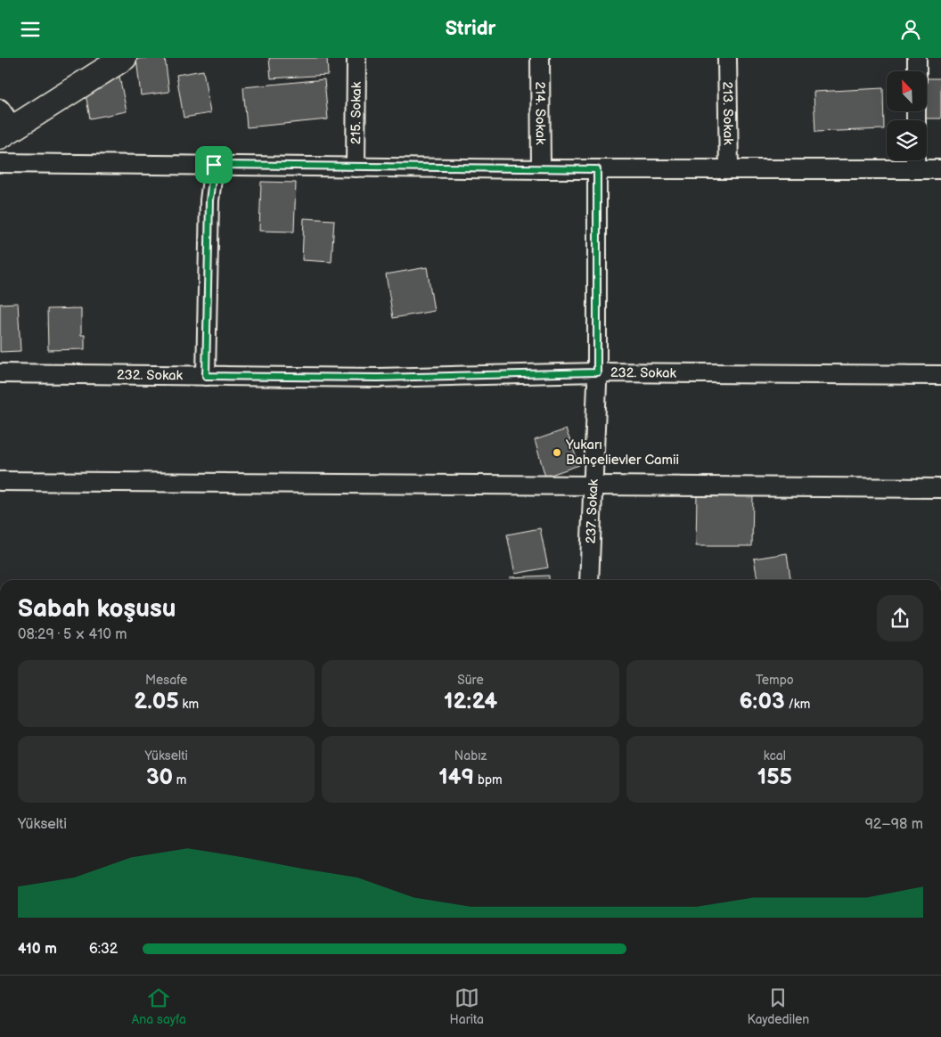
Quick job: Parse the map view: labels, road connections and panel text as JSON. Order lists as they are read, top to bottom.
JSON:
{
  "streets": {
    "street": [
      "215. Sokak",
      "214. Sokak",
      "213. Sokak",
      "232. Sokak",
      "237. Sokak"
    ]
  },
  "crossings": [
    ["232. Sokak", "237. Sokak"]
  ],
  "places": ["Yukarı Bahçelievler Camii"],
  "north": "top left",
  "page": {
    "header": "Stridr",
    "heading": ["Sabah koşusu", "08:29 · 5 × 410 m"],
    "stats": [
      ["Mesafe", "2.05 km"],
      ["Süre", "12:24"],
      ["Tempo", "6:03 /km"],
      ["Yükselti", "30 m"],
      ["Nabız", "149 bpm"],
      ["kcal", "155"]
    ],
    "chart": ["Yükselti", "92–98 m"],
    "list": [
      {
        "name": "410 m",
        "note": "6:32"
      }
    ],
    "tabs": ["Ana sayfa", "Harita", "Kaydedilen"]
  }
}
